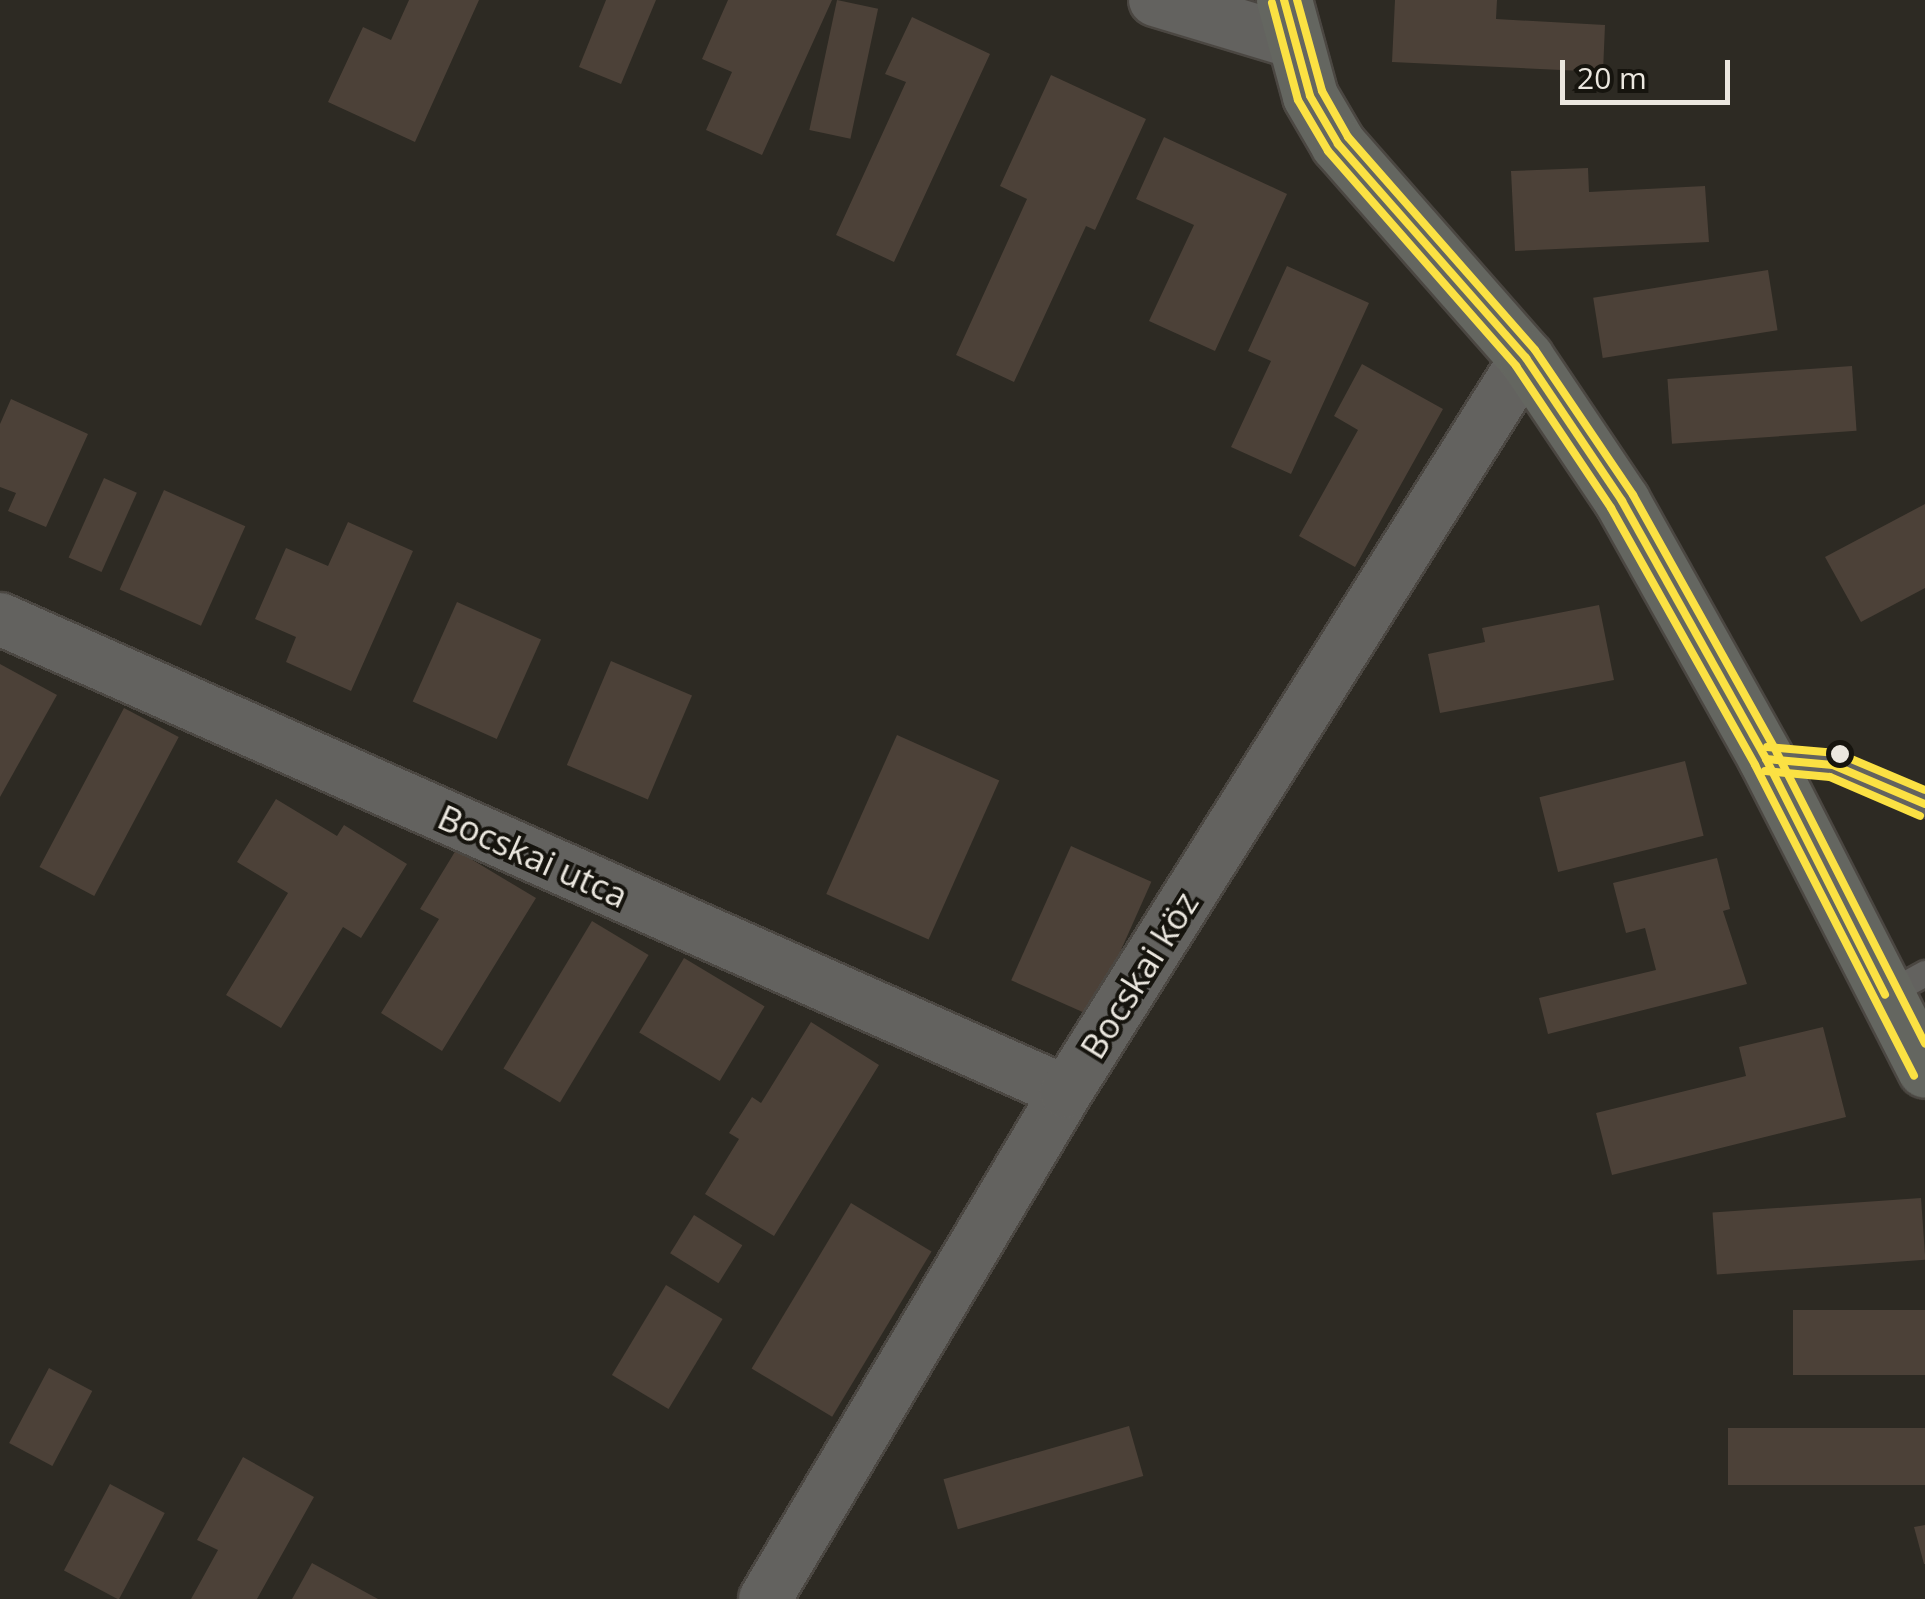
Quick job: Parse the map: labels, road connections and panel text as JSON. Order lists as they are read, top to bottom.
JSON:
{
  "streets": {
    "street": ["Bocskai utca", "Bocskai köz"]
  },
  "crossings": [
    ["Bocskai utca", "Bocskai köz"]
  ],
  "scale_bar": "20 m"
}
